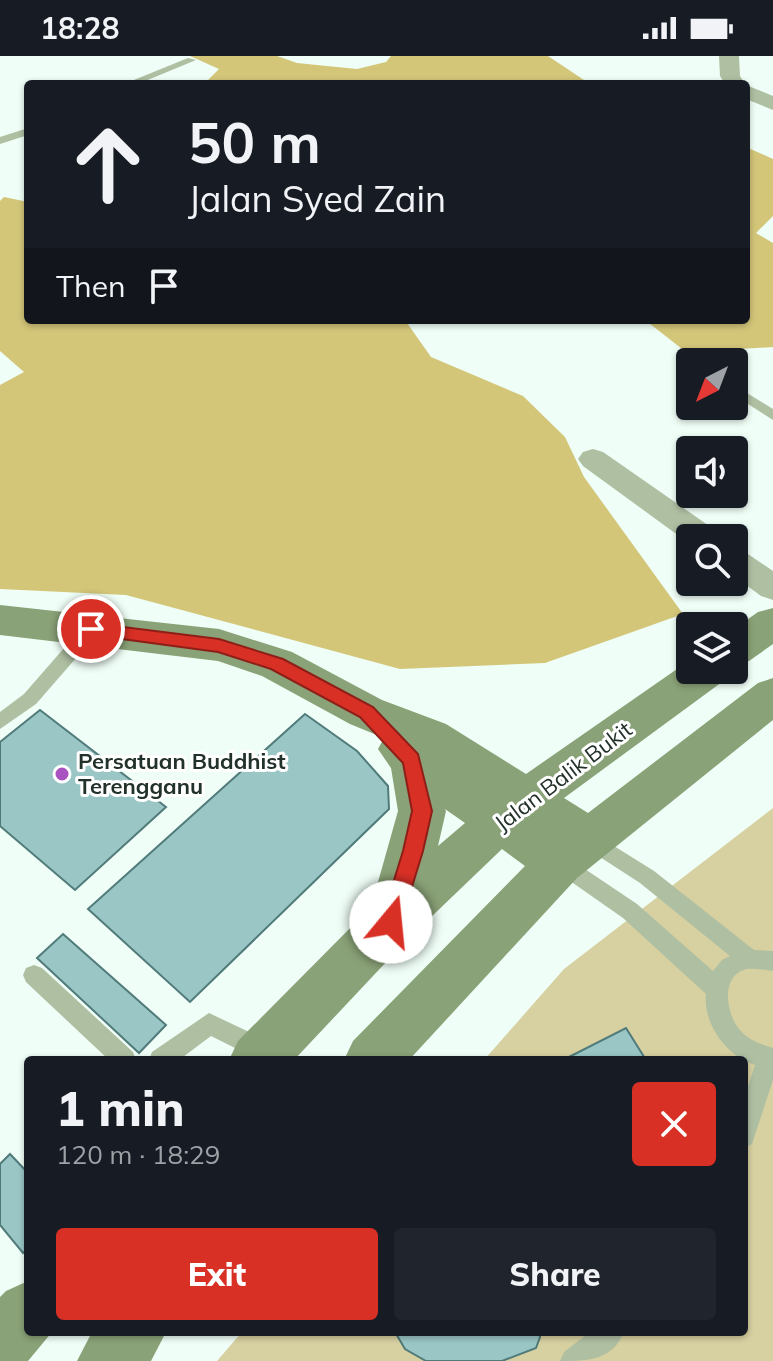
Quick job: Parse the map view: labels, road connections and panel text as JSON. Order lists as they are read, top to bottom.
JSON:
{
  "streets": {
    "main road": ["Jalan Balik Bukit"]
  },
  "places": ["Persatuan Buddhist Terengganu"],
  "north": "bottom left",
  "page": {
    "status": "18:28",
    "turn": ["50 m", "Jalan Syed Zain"],
    "then": "Then",
    "heading": ["1 min", "120 m · 18:29"],
    "buttons": ["Exit", "Share"]
  }
}
